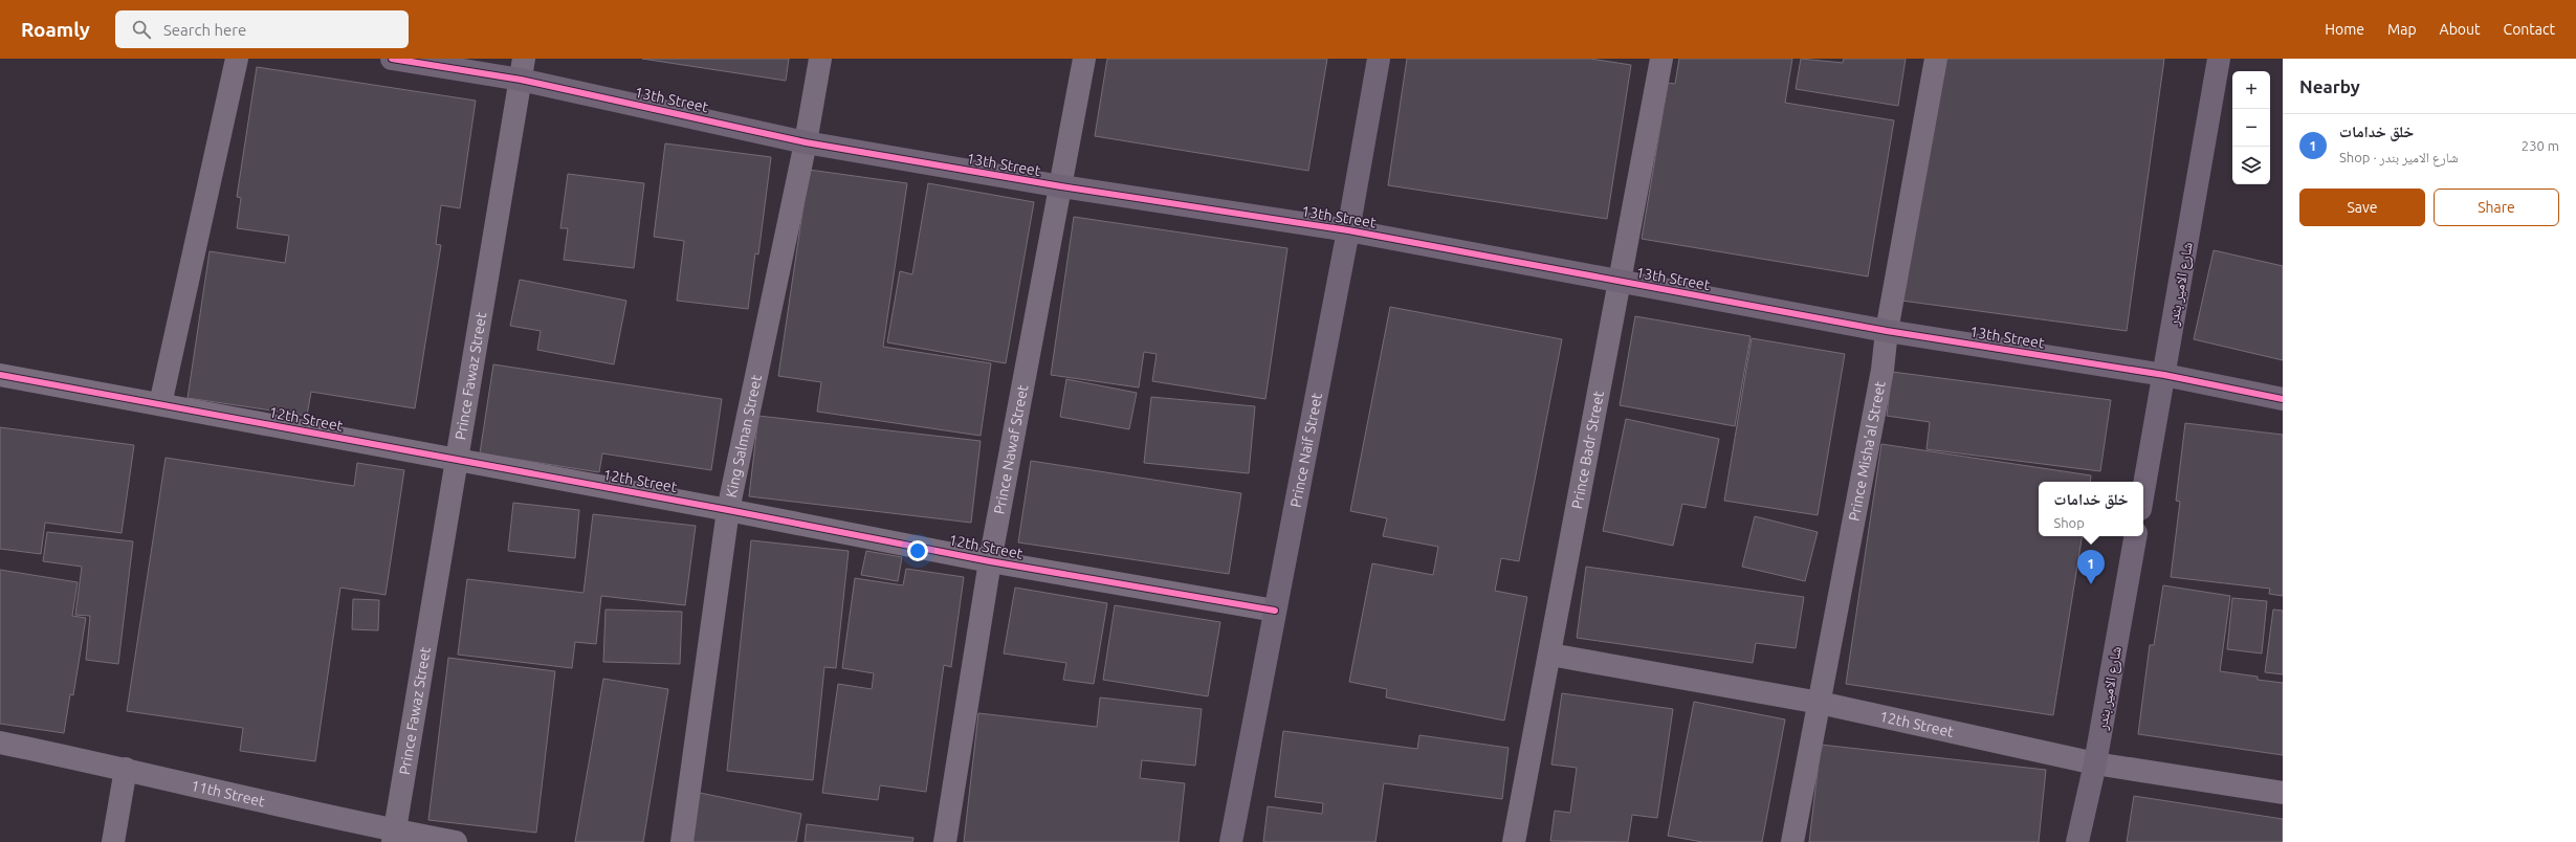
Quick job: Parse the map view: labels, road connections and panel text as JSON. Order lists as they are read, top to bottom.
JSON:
{
  "streets": {
    "street": [
      "13th Street",
      "شارع الامير بندر",
      "Prince Fawaz Street",
      "12th Street",
      "King Salman Street",
      "Prince Nawaf Street",
      "Prince Naif Street",
      "Prince Badr Street",
      "Prince Misha'al Street",
      "11th Street"
    ]
  },
  "crossings": [
    ["13th Street", "شارع الامير بندر"],
    ["13th Street", "Prince Fawaz Street"],
    ["13th Street", "King Salman Street"],
    ["13th Street", "Prince Nawaf Street"],
    ["13th Street", "Prince Naif Street"],
    ["13th Street", "Prince Badr Street"],
    ["13th Street", "Prince Misha'al Street"],
    ["شارع الامير بندر", "12th Street"],
    ["Prince Fawaz Street", "12th Street"],
    ["Prince Fawaz Street", "11th Street"],
    ["12th Street", "King Salman Street"],
    ["12th Street", "Prince Nawaf Street"],
    ["12th Street", "Prince Naif Street"],
    ["12th Street", "Prince Badr Street"],
    ["12th Street", "Prince Misha'al Street"]
  ],
  "page": {
    "header": "Roamly",
    "search": "Search here",
    "nav": [
      "Home",
      "Map",
      "About",
      "Contact"
    ],
    "heading": "Nearby",
    "map_buttons": ["+", "−"],
    "list": [
      {
        "mark": "1",
        "name": "خلق خدامات",
        "note": "Shop · شارع الامير بندر",
        "value": "230 m"
      }
    ],
    "buttons": ["Save", "Share"],
    "popup": ["خلق خدامات", "Shop"],
    "pins": "1"
  }
}
